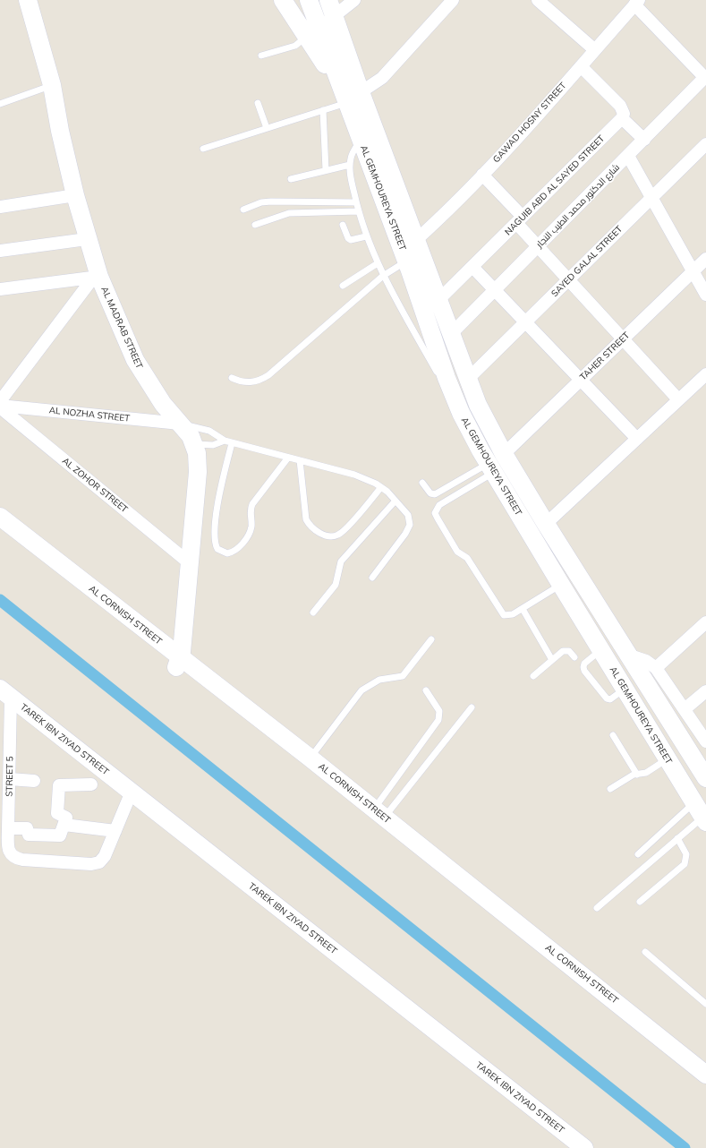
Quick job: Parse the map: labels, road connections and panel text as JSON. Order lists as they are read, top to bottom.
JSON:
{
  "streets": {
    "main road": [
      "AL GEMHOUREYA STREET",
      "AL MADRAB STREET",
      "AL CORNISH STREET",
      "TAREK IBN ZIYAD STREET"
    ],
    "street": [
      "GAWAD HOSNY STREET",
      "NAGUIB ABD AL SAYED STREET",
      "شارع الدكتور محمد الطيب النجار",
      "SAYED GALAL STREET",
      "TAHER STREET",
      "AL NOZHA STREET",
      "AL ZOHOR STREET",
      "STREET 5"
    ]
  },
  "crossings": [
    ["GAWAD HOSNY STREET", "AL GEMHOUREYA STREET"],
    ["NAGUIB ABD AL SAYED STREET", "AL GEMHOUREYA STREET"],
    ["AL GEMHOUREYA STREET", "شارع الدكتور محمد الطيب النجار"],
    ["AL GEMHOUREYA STREET", "SAYED GALAL STREET"],
    ["AL GEMHOUREYA STREET", "TAHER STREET"],
    ["AL MADRAB STREET", "AL NOZHA STREET"],
    ["AL MADRAB STREET", "AL ZOHOR STREET"],
    ["AL MADRAB STREET", "AL CORNISH STREET"],
    ["AL NOZHA STREET", "AL ZOHOR STREET"],
    ["TAREK IBN ZIYAD STREET", "STREET 5"]
  ]
}
